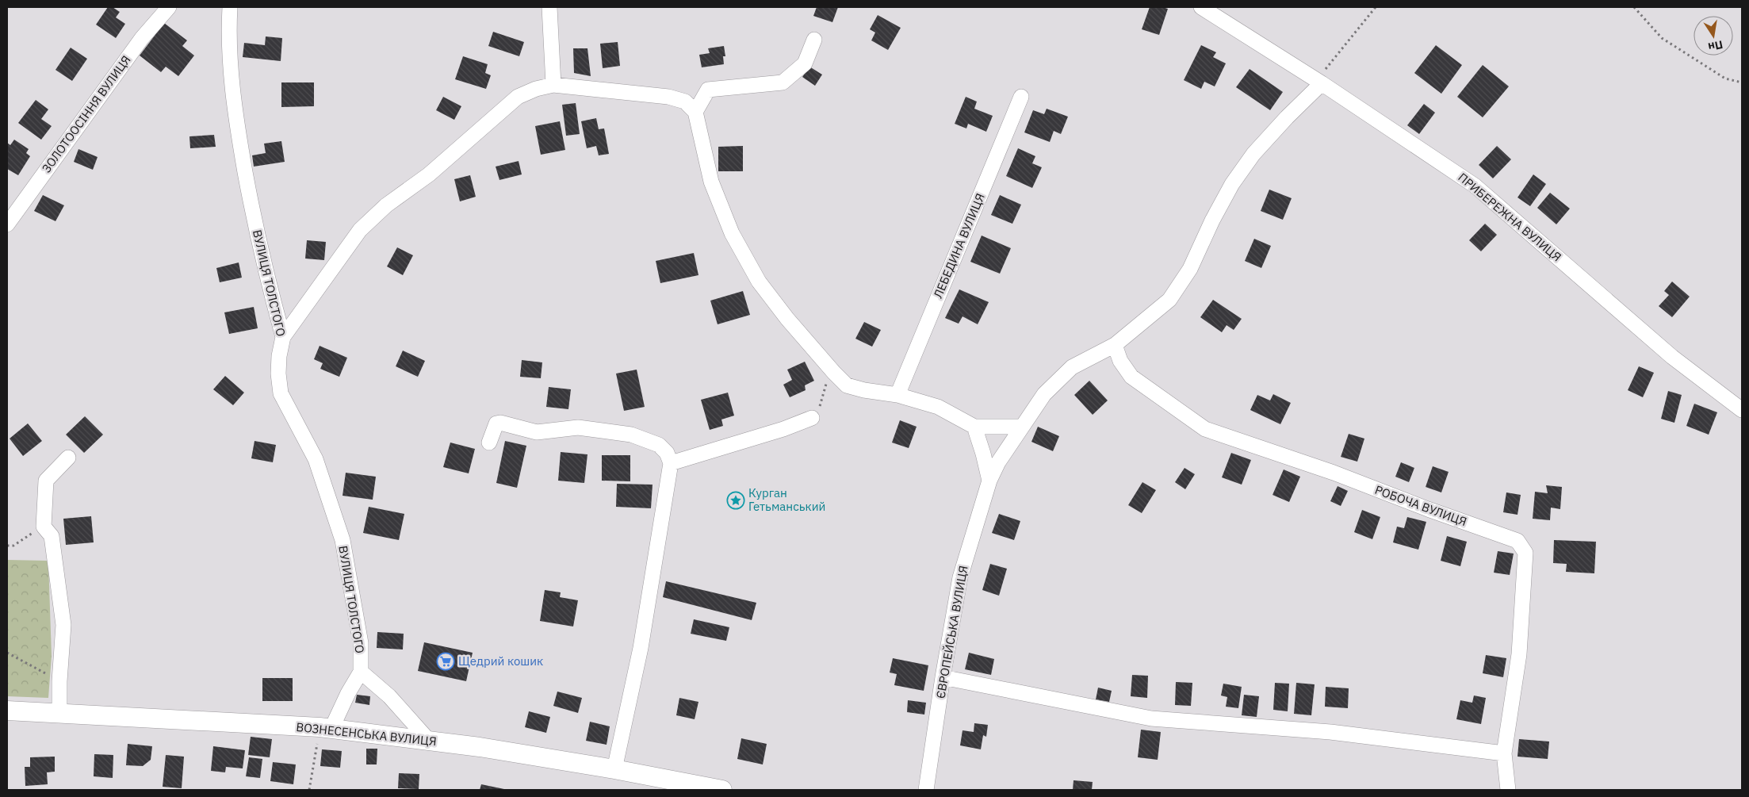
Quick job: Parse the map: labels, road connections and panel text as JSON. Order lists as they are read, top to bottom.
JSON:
{
  "streets": {
    "main road": ["ВОЗНЕСЕНСЬКА ВУЛИЦЯ"],
    "street": [
      "ЗОЛОТООСІННЯ ВУЛИЦЯ",
      "ПРИБЕРЕЖНА ВУЛИЦЯ",
      "ЛЕБЕДИНА ВУЛИЦЯ",
      "ВУЛИЦЯ ТОЛСТОГО",
      "РОБОЧА ВУЛИЦЯ",
      "ЄВРОПЕЙСЬКА ВУЛИЦЯ"
    ]
  },
  "crossings": [
    ["ПРИБЕРЕЖНА ВУЛИЦЯ", "ЄВРОПЕЙСЬКА ВУЛИЦЯ"],
    ["РОБОЧА ВУЛИЦЯ", "ЄВРОПЕЙСЬКА ВУЛИЦЯ"]
  ],
  "places": {
    "place": ["Курган Гетьманський"],
    "supermarket": ["Щедрий кошик"]
  },
  "north": "bottom"
}
